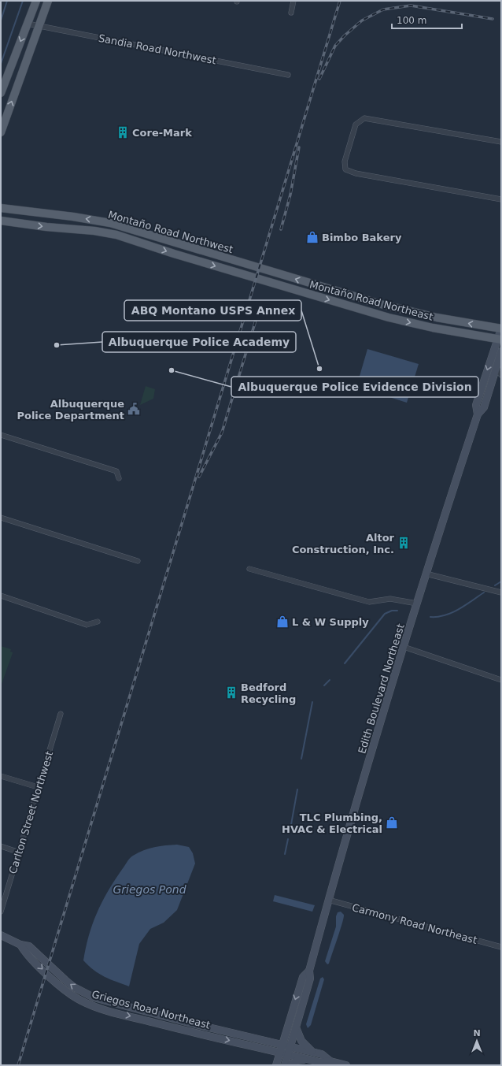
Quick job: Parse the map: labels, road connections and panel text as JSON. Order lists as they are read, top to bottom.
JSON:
{
  "streets": {
    "main road": ["Montaño Road Northwest", "Montaño Road Northeast"],
    "street": [
      "Sandia Road Northwest",
      "Edith Boulevard Northeast",
      "Carlton Street Northwest",
      "Carmony Road Northeast",
      "Griegos Road Northeast"
    ]
  },
  "crossings": [
    ["Montaño Road Northwest", "Montaño Road Northeast"],
    ["Montaño Road Northeast", "Edith Boulevard Northeast"],
    ["Edith Boulevard Northeast", "Carmony Road Northeast"],
    ["Edith Boulevard Northeast", "Griegos Road Northeast"]
  ],
  "water": ["Griegos Pond"],
  "places": {
    "building": ["Core-Mark", "Altor Construction, Inc.", "Bedford Recycling"],
    "shop": ["Bimbo Bakery", "L & W Supply", "TLC Plumbing, HVAC & Electrical"],
    "other": ["Albuquerque Police Academy", "ABQ Montano USPS Annex", "Albuquerque Police Evidence Division"],
    "public building": ["Albuquerque Police Department"]
  },
  "scale_bar": "100 m",
  "north": "top"
}
